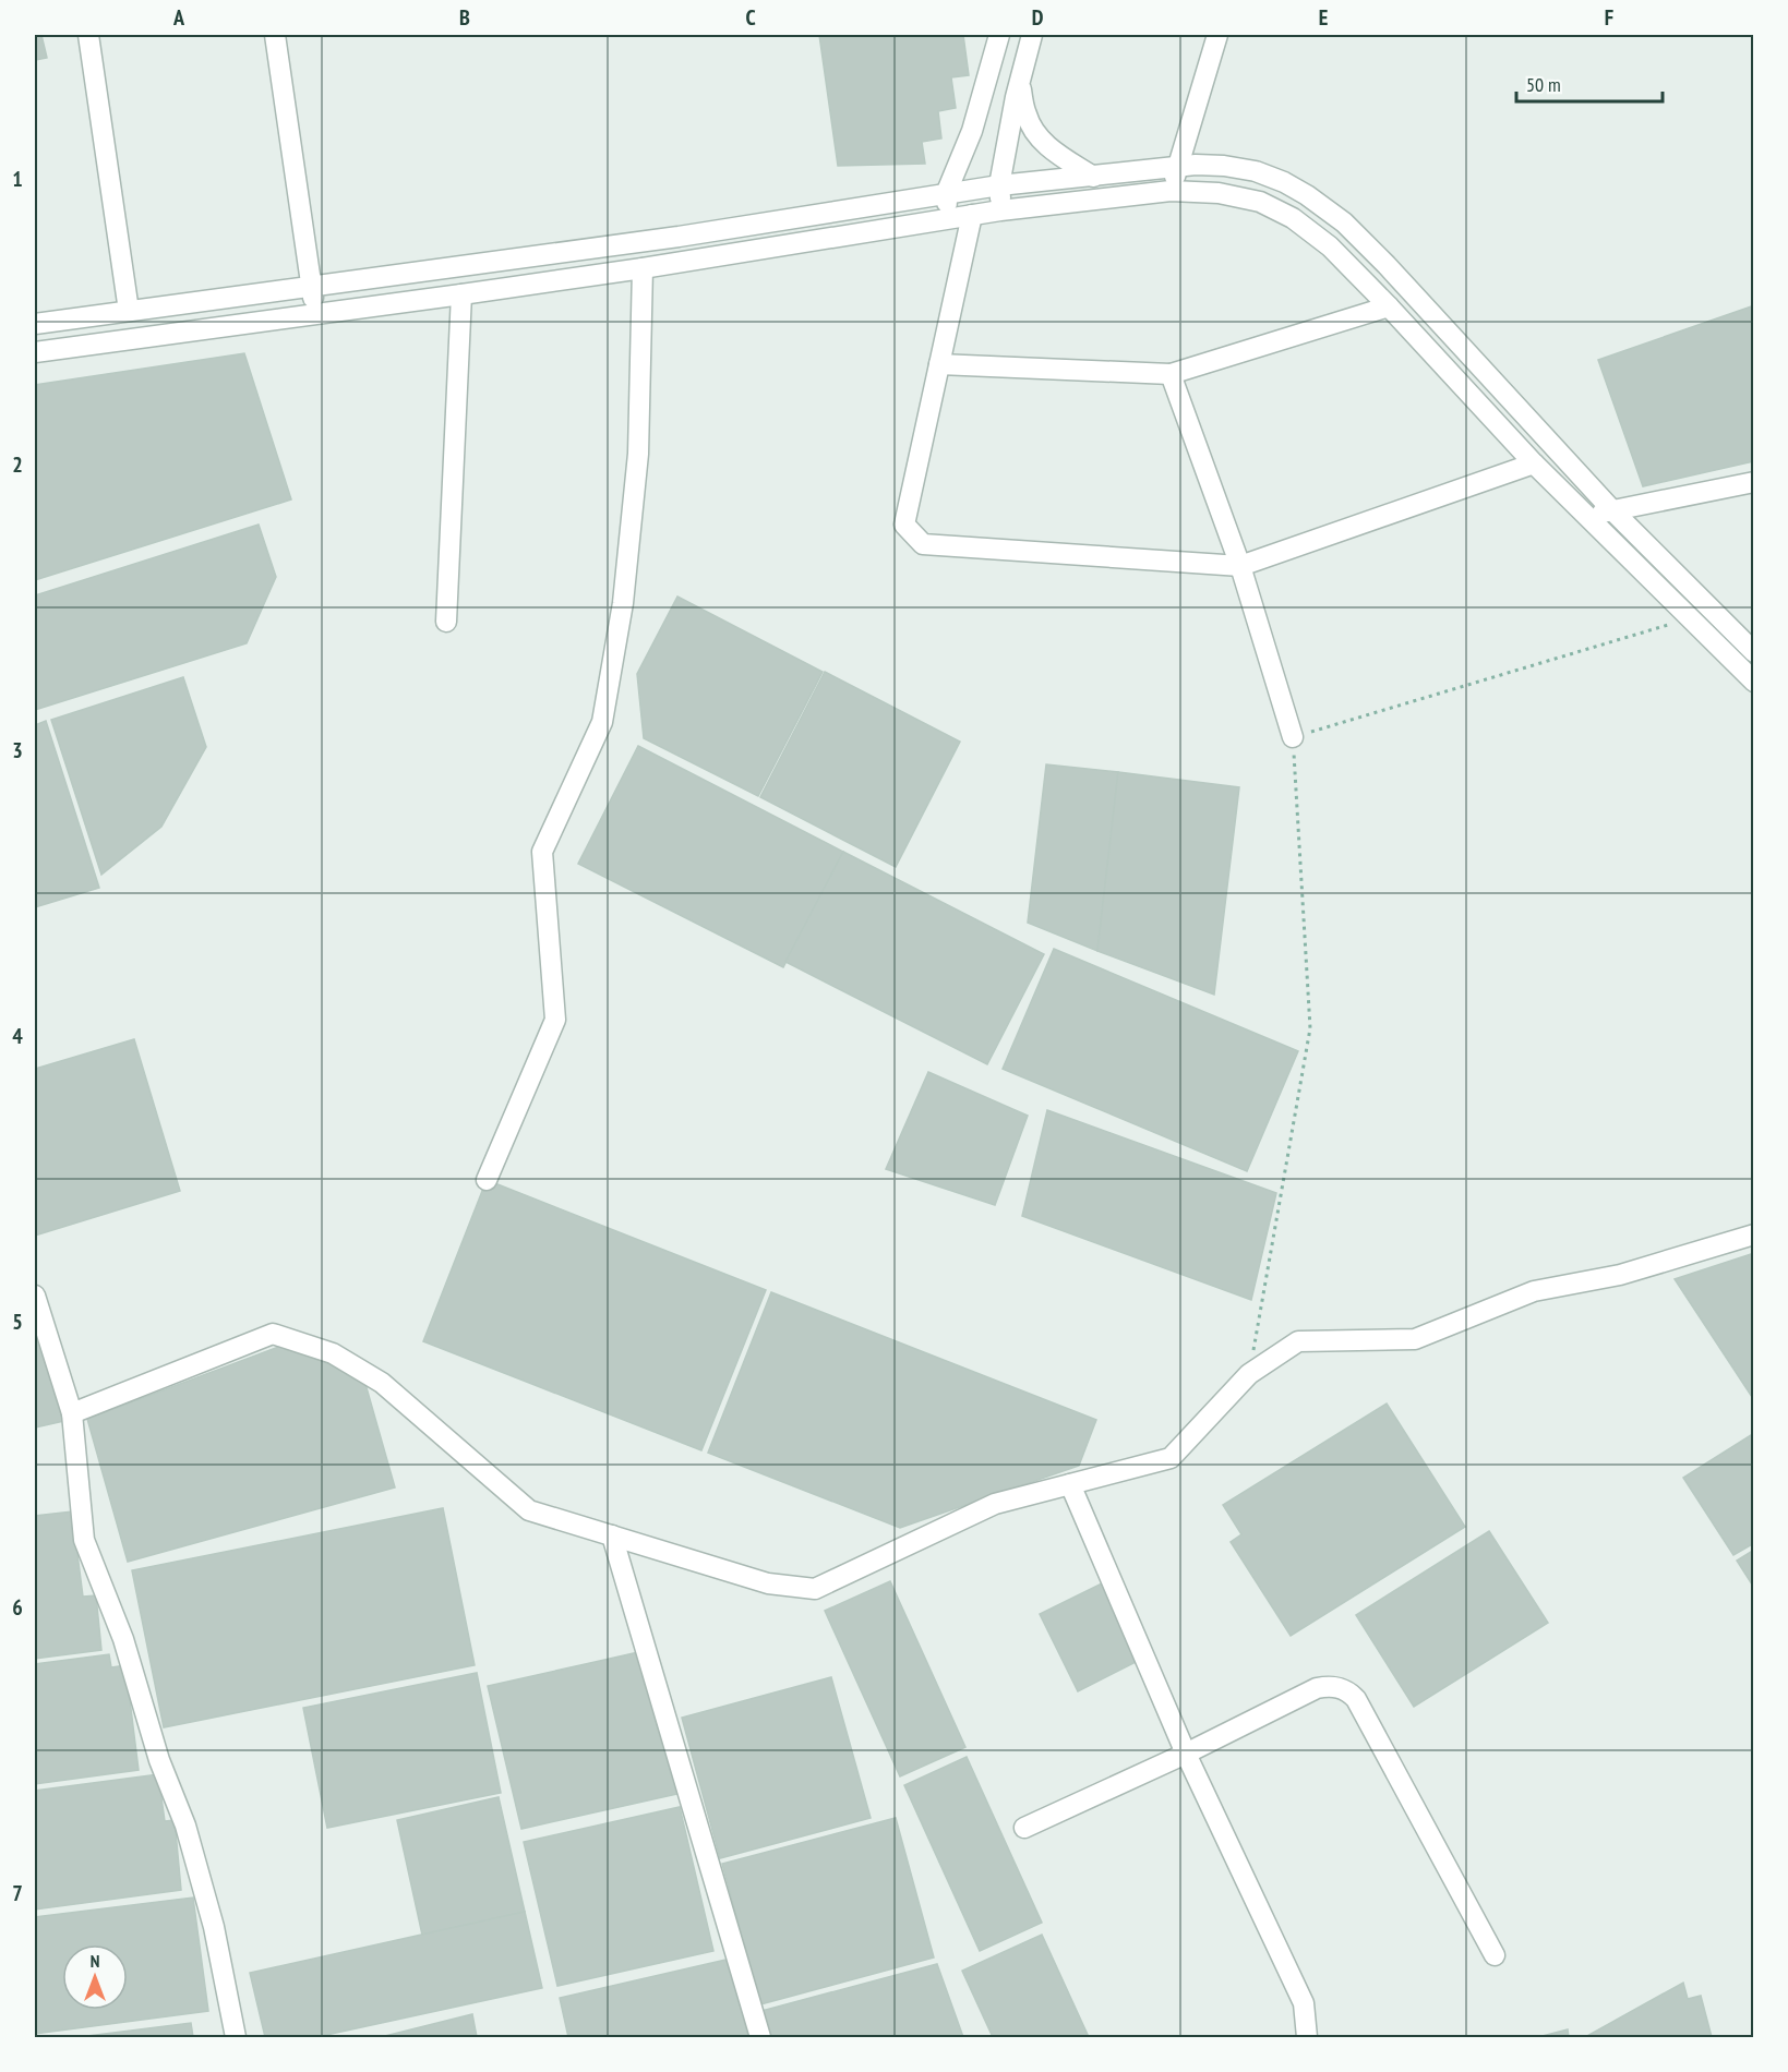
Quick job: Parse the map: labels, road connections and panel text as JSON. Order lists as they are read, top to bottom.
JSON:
{
  "scale_bar": "50 m",
  "north": "top",
  "grid": {
    "columns": [
      "A",
      "B",
      "C",
      "D",
      "E",
      "F"
    ],
    "rows": [
      "1",
      "2",
      "3",
      "4",
      "5",
      "6",
      "7"
    ]
  }
}
